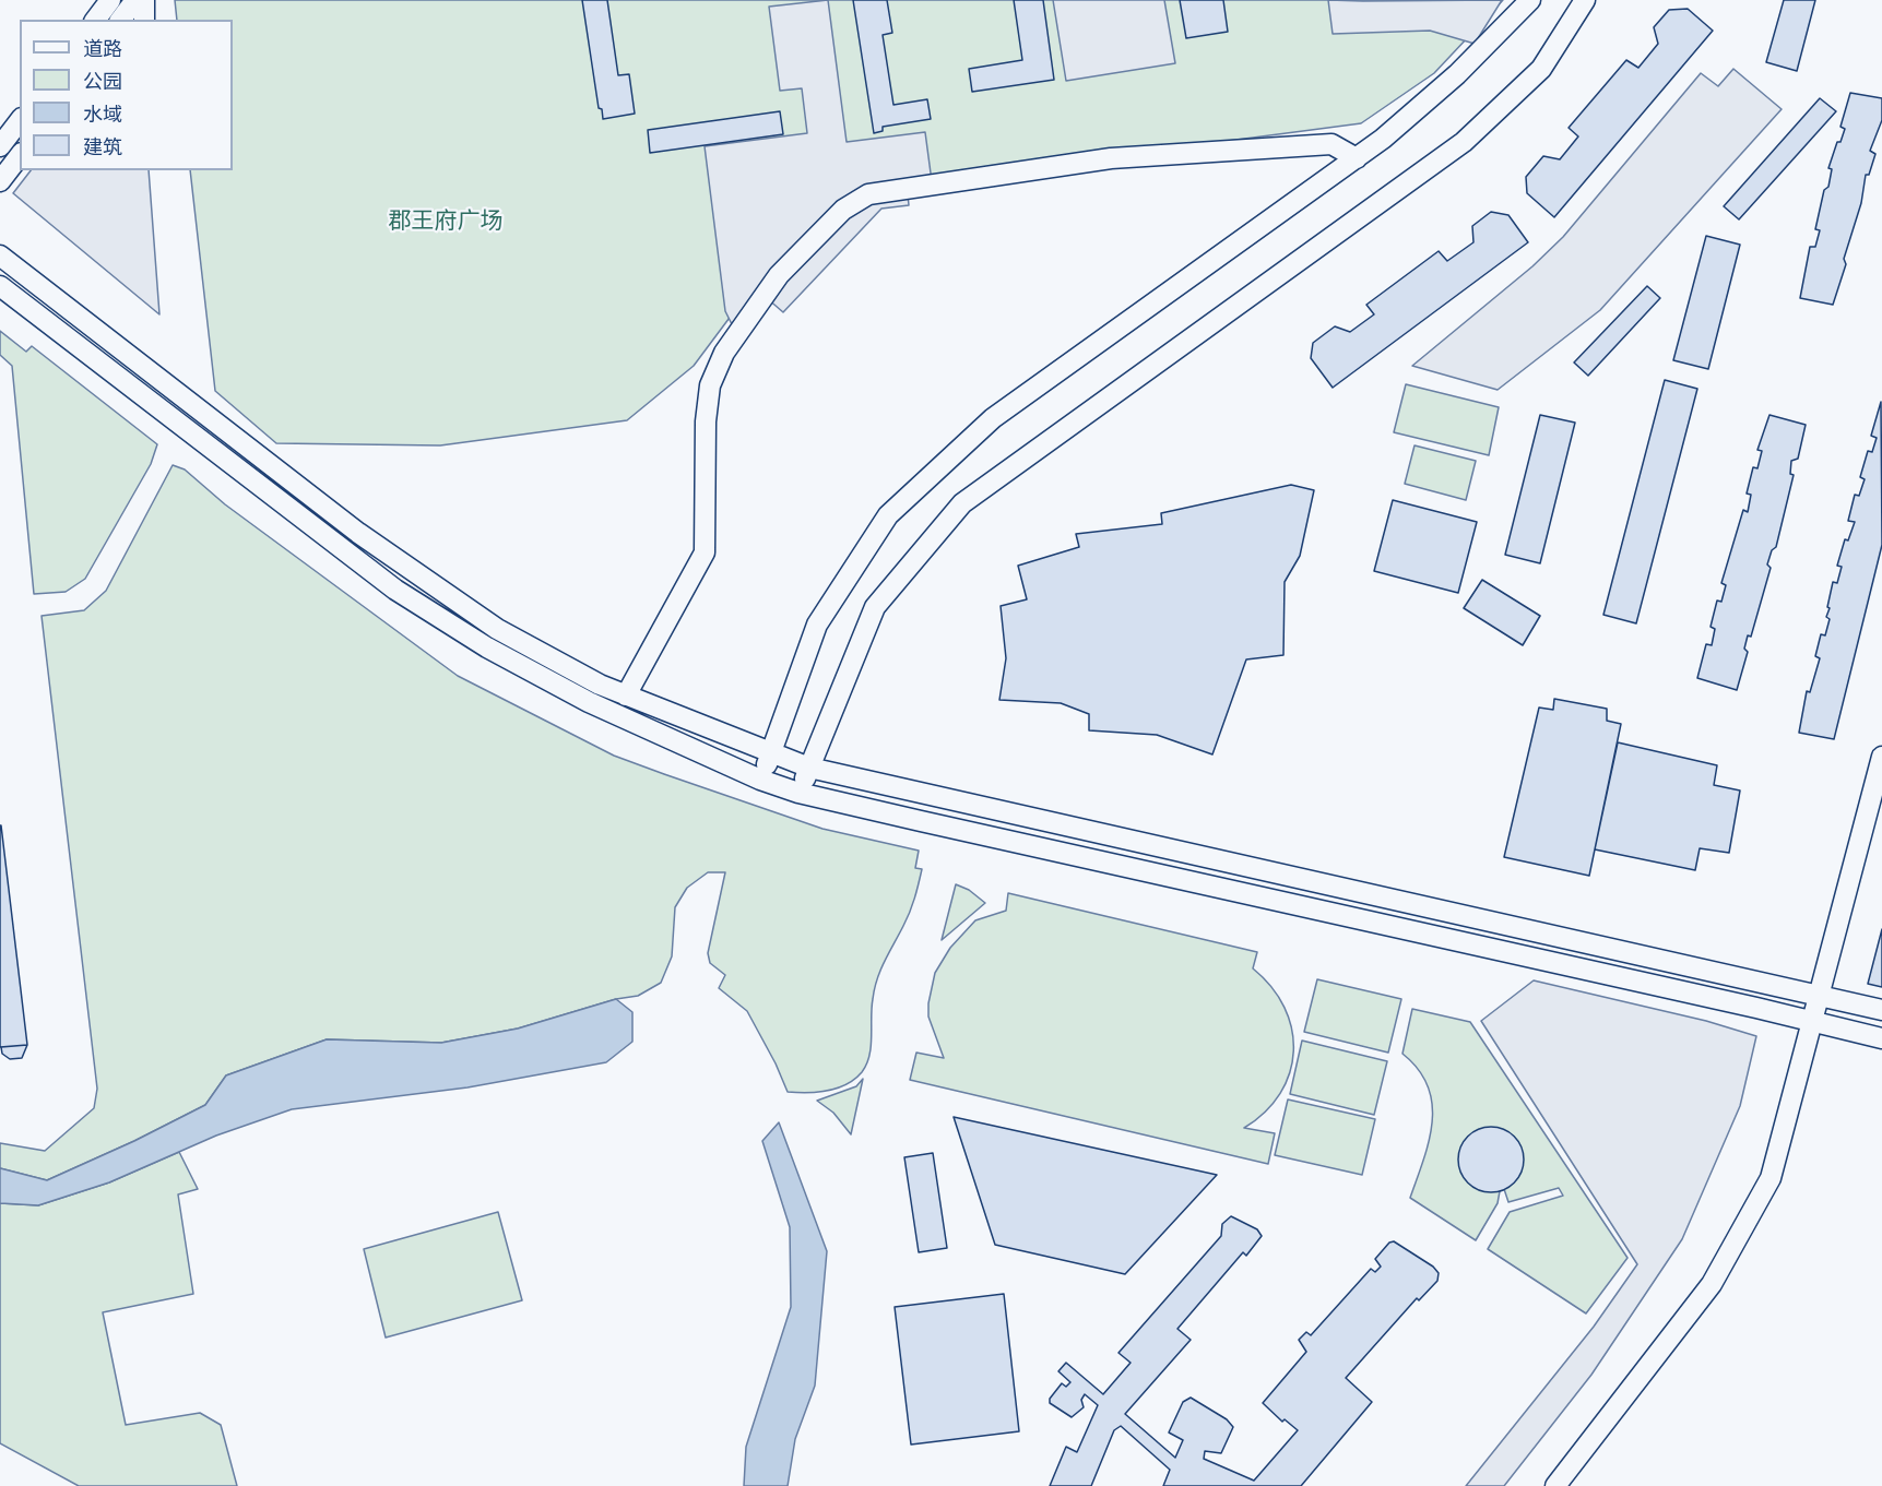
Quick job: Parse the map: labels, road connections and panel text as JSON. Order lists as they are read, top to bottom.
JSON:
{
  "parks": ["郡王府广场"],
  "legend": [
    "道路",
    "公园",
    "水域",
    "建筑"
  ]
}
